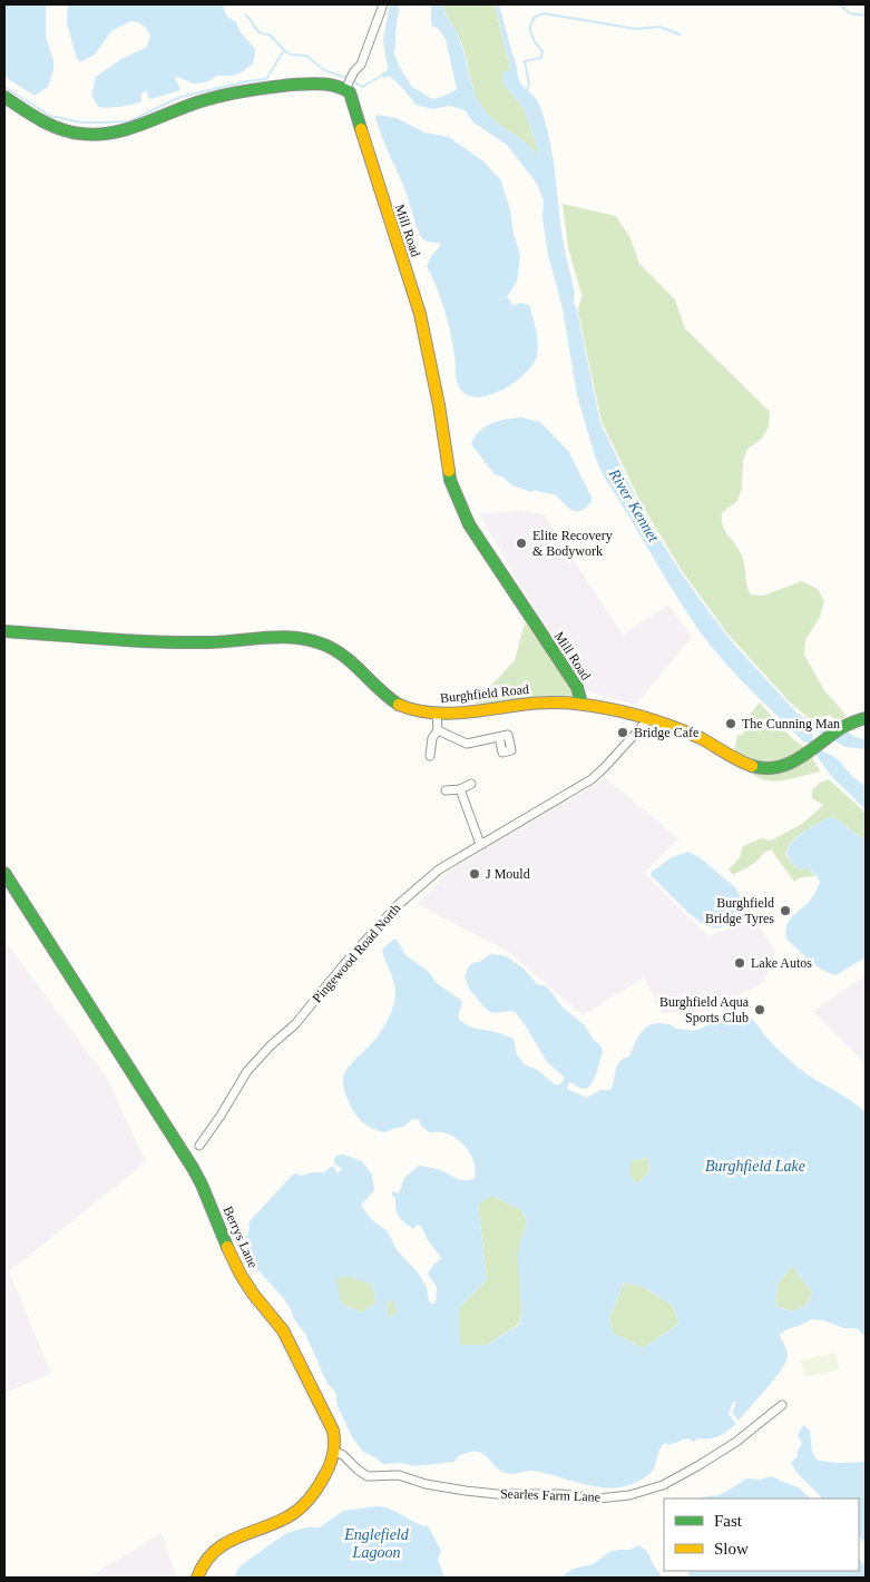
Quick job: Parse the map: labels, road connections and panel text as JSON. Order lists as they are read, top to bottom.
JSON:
{
  "streets": {
    "street": [
      "Mill Road",
      "Burghfield Road",
      "Pingewood Road North",
      "Berrys Lane",
      "Searles Farm Lane"
    ]
  },
  "crossings": [
    ["Mill Road", "Burghfield Road"],
    ["Burghfield Road", "Pingewood Road North"],
    ["Berrys Lane", "Searles Farm Lane"]
  ],
  "water": ["River Kennet", "Burghfield Lake", "Englefield Lagoon"],
  "places": [
    "Elite Recovery & Bodywork",
    "The Cunning Man",
    "Bridge Cafe",
    "J Mould",
    "Burghfield Bridge Tyres",
    "Lake Autos",
    "Burghfield Aqua Sports Club"
  ],
  "legend": ["Fast", "Slow"]
}
